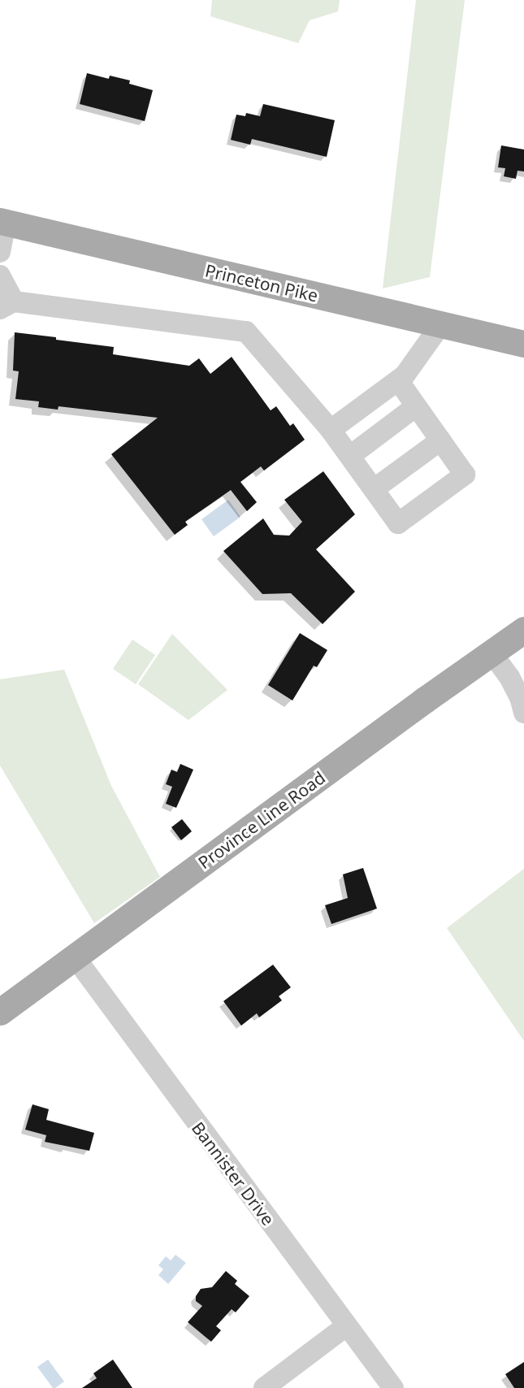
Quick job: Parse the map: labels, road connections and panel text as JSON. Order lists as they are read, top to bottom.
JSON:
{
  "streets": {
    "main road": ["Princeton Pike", "Province Line Road"],
    "street": ["Bannister Drive"]
  },
  "crossings": [
    ["Province Line Road", "Bannister Drive"]
  ]
}
